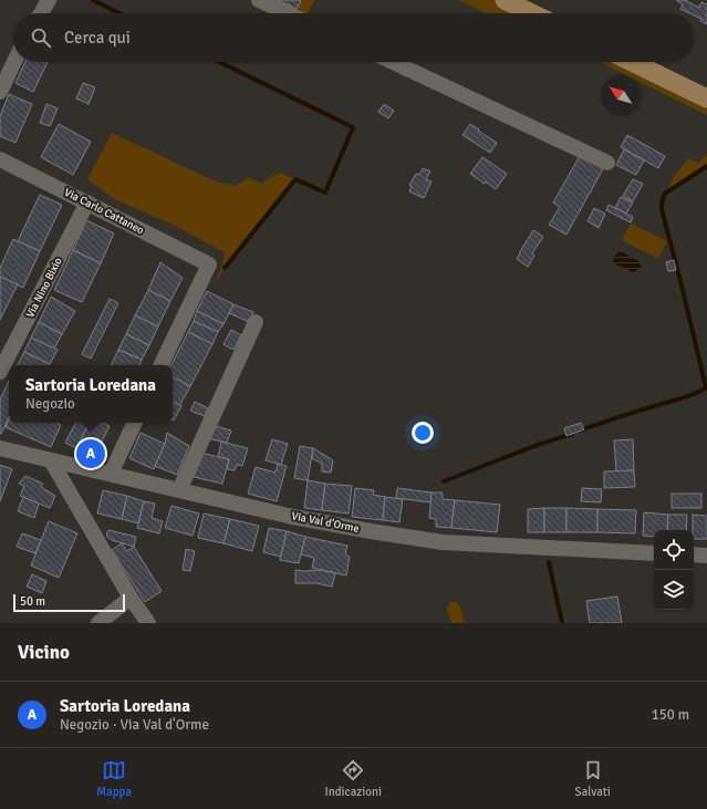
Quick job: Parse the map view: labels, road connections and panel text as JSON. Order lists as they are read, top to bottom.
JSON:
{
  "streets": {
    "street": ["Via Carlo Cattaneo", "Via Nino Bixio", "Via Val d'Orme"]
  },
  "crossings": [
    ["Via Carlo Cattaneo", "Via Nino Bixio"]
  ],
  "scale_bar": "50 m",
  "north": "top left",
  "page": {
    "search": "Cerca qui",
    "popup": ["Sartoria Loredana", "Negozio"],
    "pins": "A",
    "scale": "50 m",
    "heading": "Vicino",
    "list": [
      {
        "mark": "A",
        "name": "Sartoria Loredana",
        "note": "Negozio · Via Val d'Orme",
        "value": "150 m"
      }
    ],
    "nav": ["Mappa", "Indicazioni", "Salvati"]
  }
}
